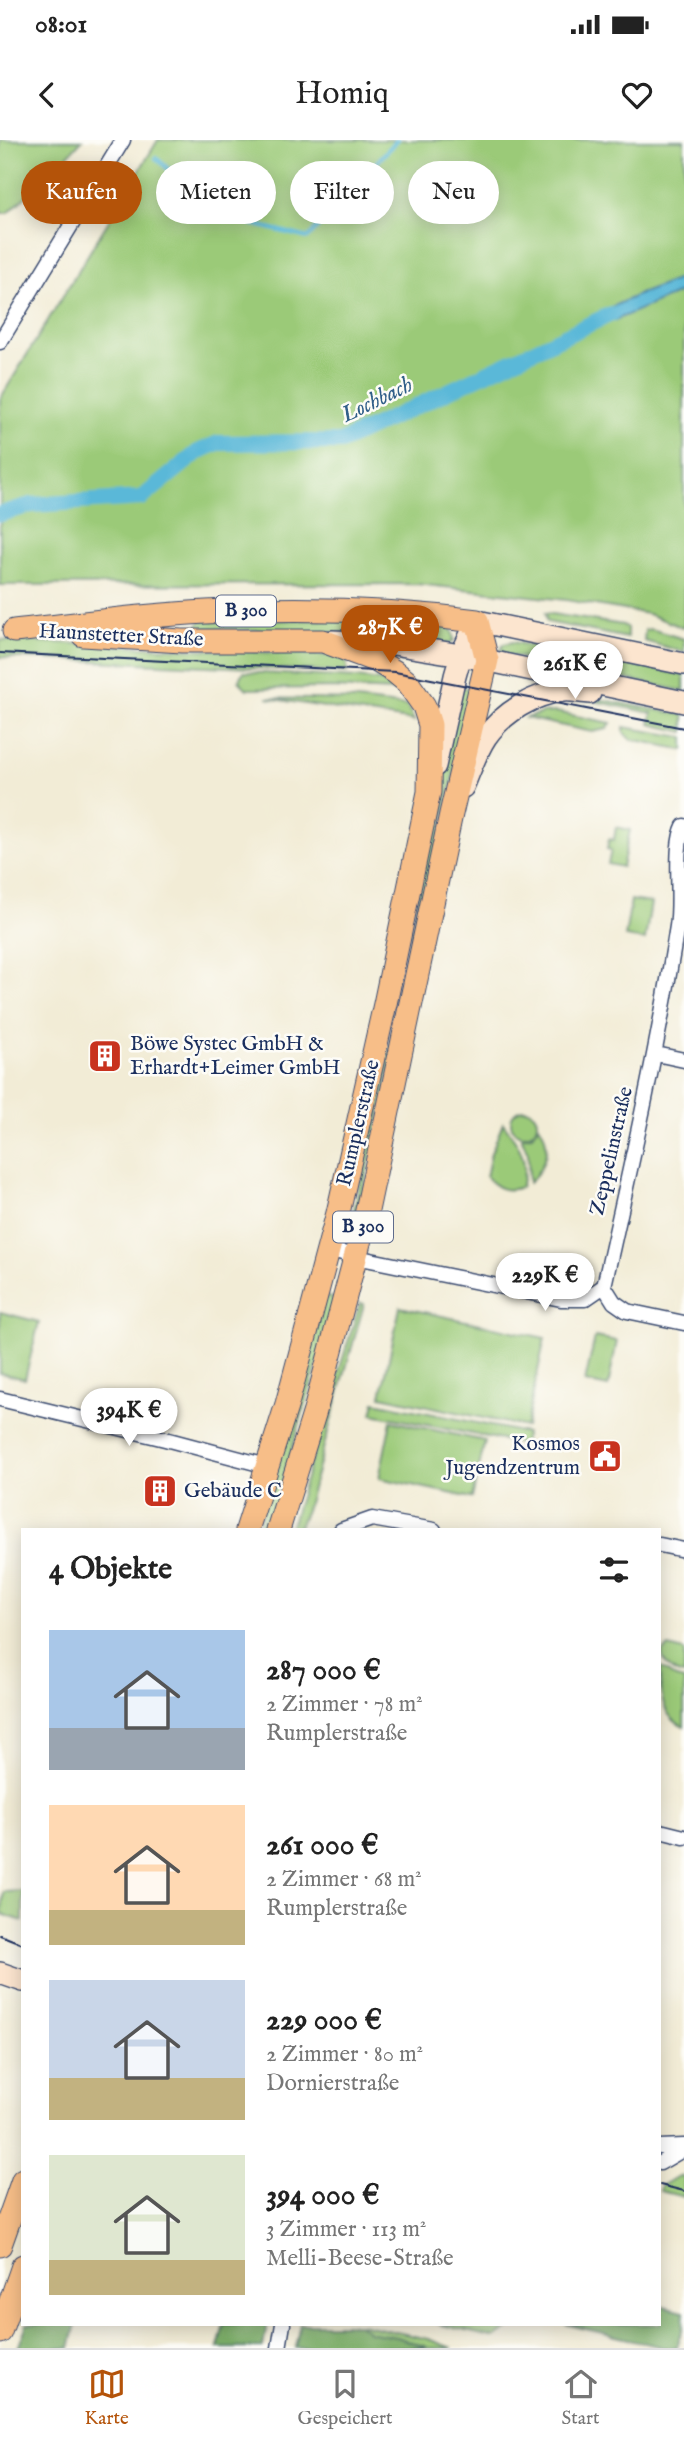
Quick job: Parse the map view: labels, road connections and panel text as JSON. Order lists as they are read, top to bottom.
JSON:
{
  "streets": {
    "main road": ["B 300", "Haunstetter Straße", "Rumplerstraße"],
    "street": ["Zeppelinstraße"]
  },
  "crossings": [
    ["Haunstetter Straße", "Rumplerstraße"]
  ],
  "water": ["Lochbach"],
  "places": {
    "building": ["Böwe Systec GmbH & Erhardt+Leimer GmbH", "Gebäude C"],
    "public building": ["Kosmos Jugendzentrum"]
  },
  "page": {
    "status": "08:01",
    "header": "Homiq",
    "chip": [
      "Kaufen",
      "Mieten",
      "Filter",
      "Neu"
    ],
    "price": [
      "287K €",
      "261K €",
      "229K €",
      "394K €"
    ],
    "heading": "4 Objekte",
    "list": [
      {
        "name": "287 000 €",
        "note": "2 Zimmer · 78 m² · Rumplerstraße"
      },
      {
        "name": "261 000 €",
        "note": "2 Zimmer · 68 m² · Rumplerstraße"
      },
      {
        "name": "229 000 €",
        "note": "2 Zimmer · 80 m² · Dornierstraße"
      },
      {
        "name": "394 000 €",
        "note": "3 Zimmer · 113 m² · Melli-Beese-Straße"
      }
    ],
    "tabs": ["Karte", "Gespeichert", "Start"]
  }
}
